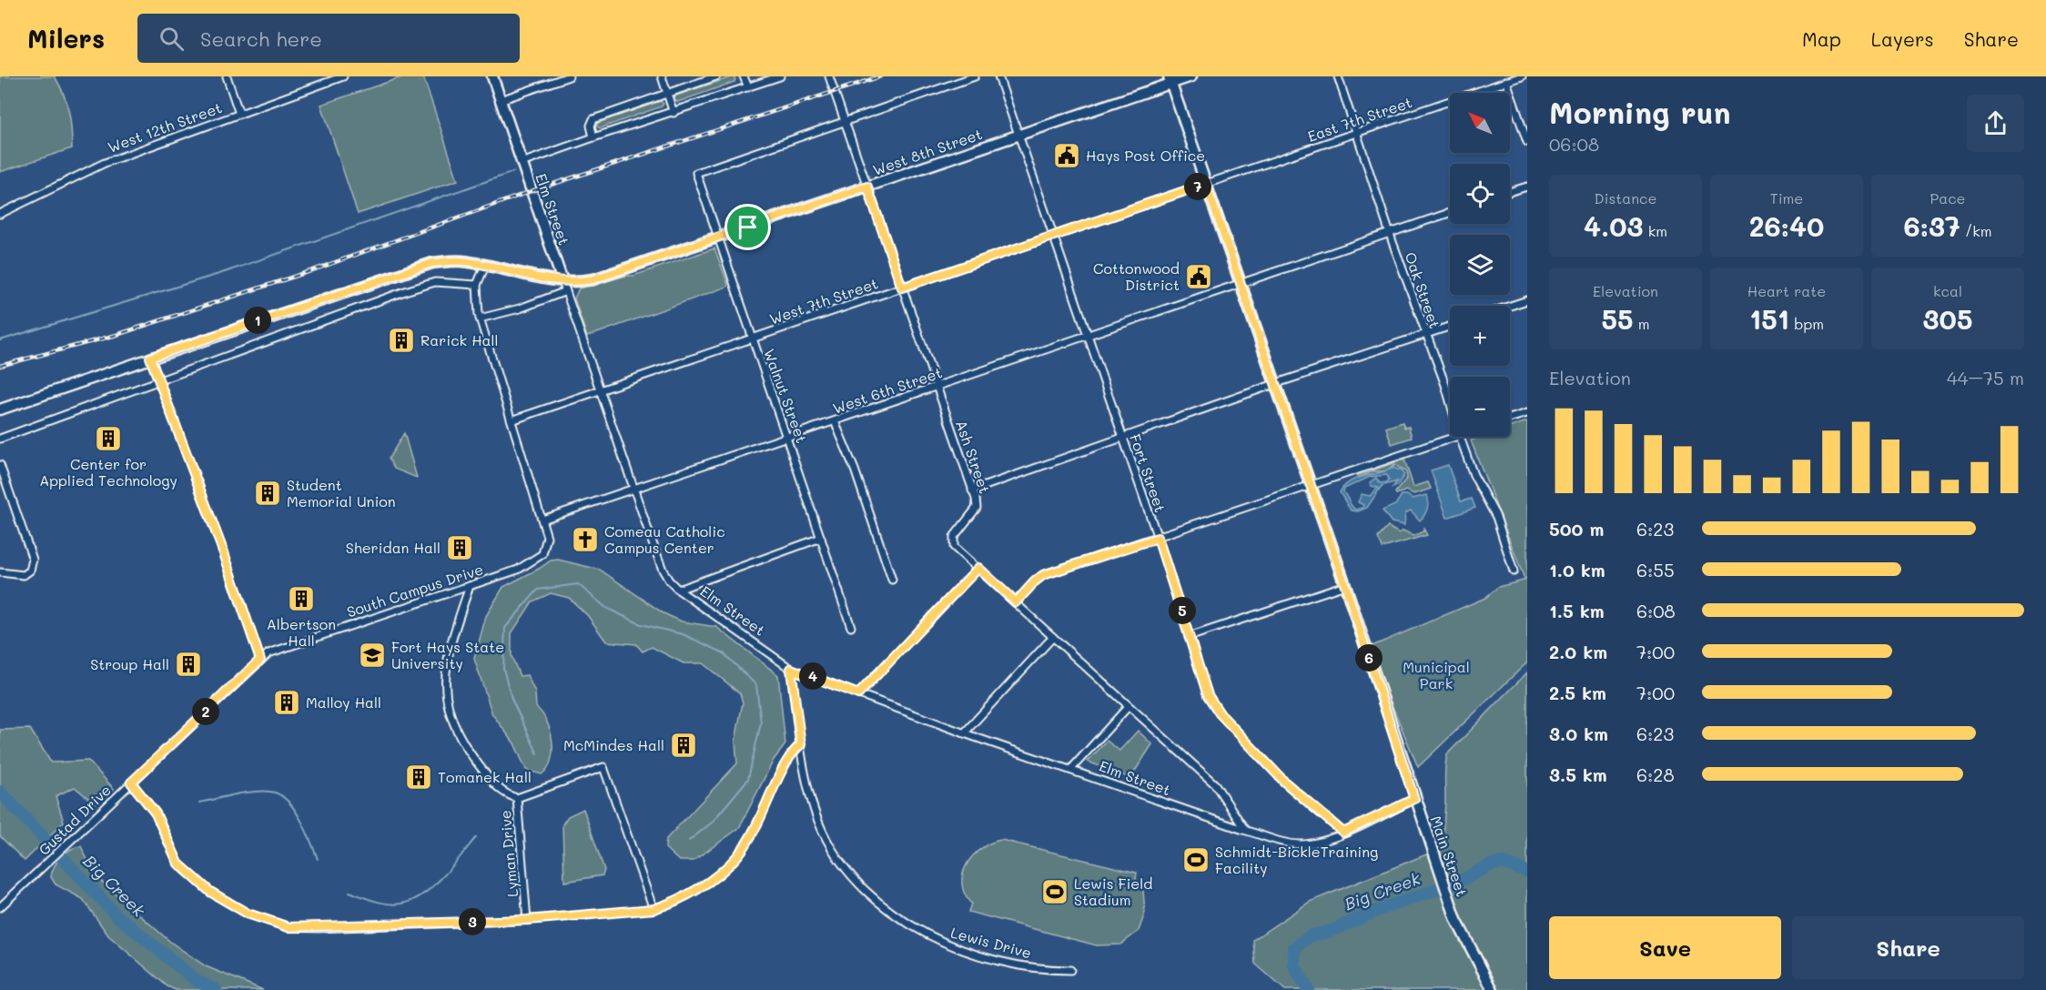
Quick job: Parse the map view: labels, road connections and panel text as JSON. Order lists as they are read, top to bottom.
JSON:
{
  "streets": {
    "main road": ["West 8th Street", "Elm Street", "Main Street"],
    "street": [
      "East 7th Street",
      "West 12th Street",
      "Oak Street",
      "West 7th Street",
      "West 6th Street",
      "Walnut Street",
      "Ash Street",
      "Fort Street",
      "South Campus Drive",
      "Gustad Drive",
      "Lyman Drive",
      "Lewis Drive"
    ]
  },
  "crossings": [
    ["East 7th Street", "Oak Street"],
    ["East 7th Street", "West 7th Street"],
    ["East 7th Street", "Main Street"],
    ["West 8th Street", "Elm Street"],
    ["West 8th Street", "Walnut Street"],
    ["West 8th Street", "Ash Street"],
    ["West 8th Street", "Fort Street"],
    ["West 8th Street", "Main Street"],
    ["Elm Street", "West 7th Street"],
    ["Elm Street", "West 6th Street"],
    ["Elm Street", "Ash Street"],
    ["Elm Street", "Fort Street"],
    ["Elm Street", "Main Street"],
    ["Elm Street", "Lewis Drive"],
    ["Oak Street", "West 6th Street"],
    ["West 7th Street", "Walnut Street"],
    ["West 7th Street", "Ash Street"],
    ["West 7th Street", "Fort Street"],
    ["West 7th Street", "South Campus Drive"],
    ["West 7th Street", "Main Street"],
    ["West 6th Street", "Walnut Street"],
    ["West 6th Street", "Ash Street"],
    ["West 6th Street", "Fort Street"],
    ["West 6th Street", "South Campus Drive"],
    ["West 6th Street", "Main Street"],
    ["Walnut Street", "Ash Street"],
    ["South Campus Drive", "Gustad Drive"],
    ["South Campus Drive", "Lyman Drive"]
  ],
  "water": ["Big Creek"],
  "parks": ["Municipal Park"],
  "places": {
    "public building": ["Hays Post Office", "Cottonwood District"],
    "building": [
      "Rarick Hall",
      "Center for Applied Technology",
      "Student Memorial Union",
      "Sheridan Hall",
      "Albertson Hall",
      "Stroup Hall",
      "Malloy Hall",
      "McMindes Hall",
      "Tomanek Hall"
    ],
    "church": ["Comeau Catholic Campus Center"],
    "school or university": ["Fort Hays State University"],
    "sports": ["Schmidt-BickleTraining Facility", "Lewis Field Stadium"]
  },
  "north": "top left",
  "page": {
    "header": "Milers",
    "search": "Search here",
    "nav": ["Map", "Layers", "Share"],
    "heading": ["Morning run", "06:08"],
    "map_buttons": ["+", "−"],
    "stats": [
      ["Distance", "4.03 km"],
      ["Time", "26:40"],
      ["Pace", "6:37 /km"],
      ["Elevation", "55 m"],
      ["Heart rate", "151 bpm"],
      ["kcal", "305"]
    ],
    "pins": [
      "7",
      "1",
      "5",
      "6",
      "4",
      "2",
      "3"
    ],
    "chart": ["Elevation", "44–75 m"],
    "list": [
      {
        "name": "500 m",
        "note": "6:23"
      },
      {
        "name": "1.0 km",
        "note": "6:55"
      },
      {
        "name": "1.5 km",
        "note": "6:08"
      },
      {
        "name": "2.0 km",
        "note": "7:00"
      },
      {
        "name": "2.5 km",
        "note": "7:00"
      },
      {
        "name": "3.0 km",
        "note": "6:23"
      },
      {
        "name": "3.5 km",
        "note": "6:28"
      }
    ],
    "buttons": ["Save", "Share"]
  }
}
